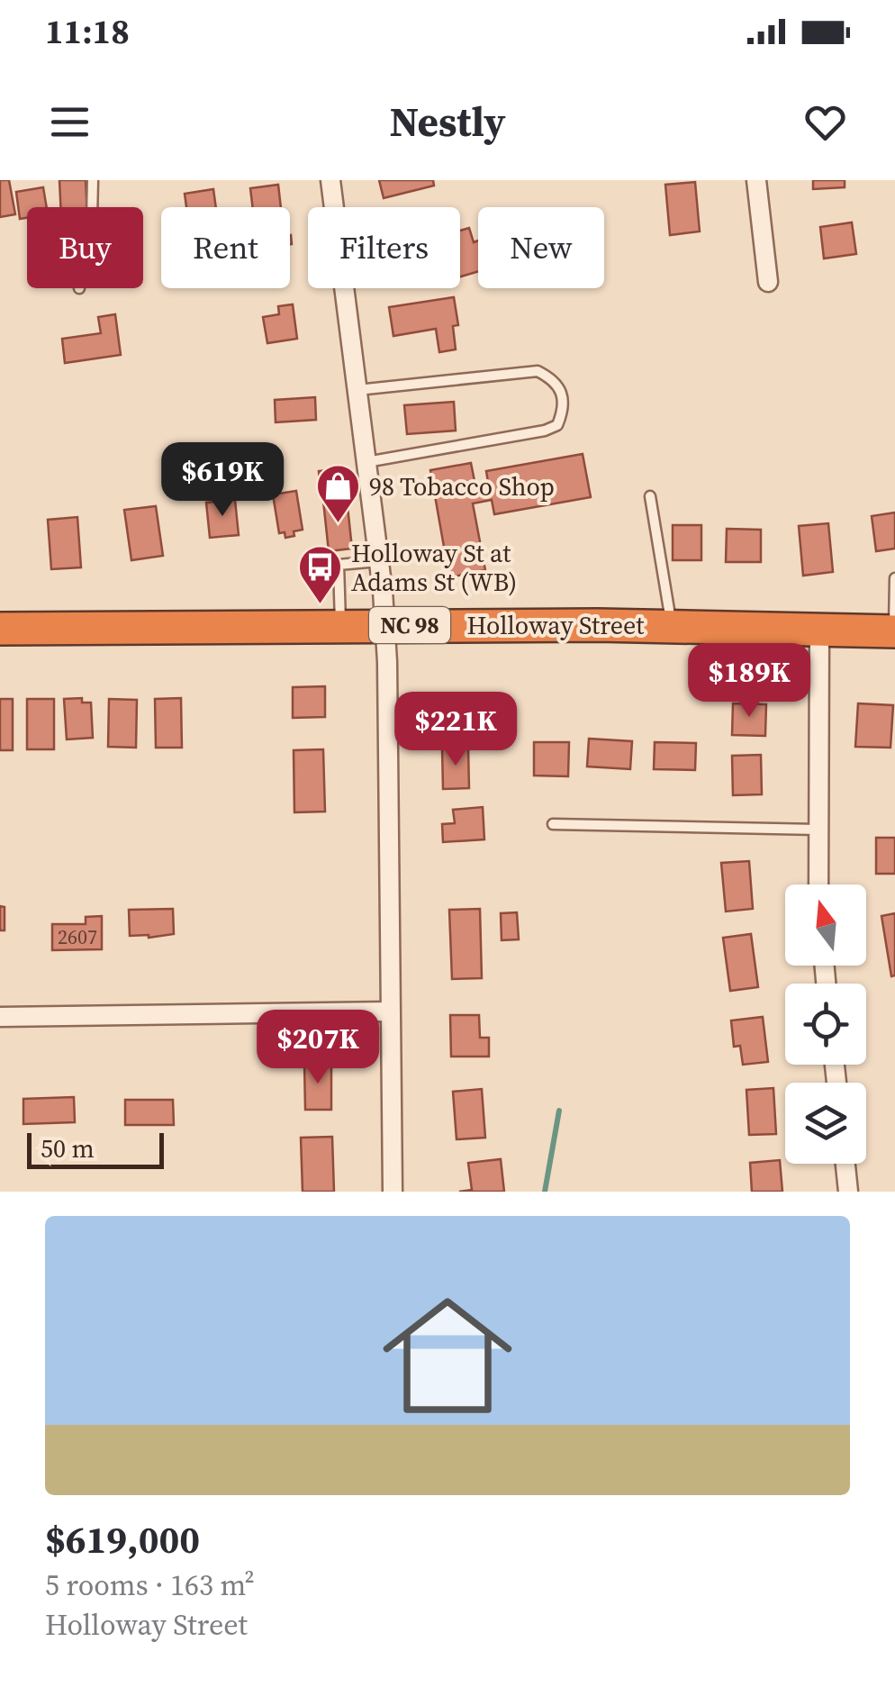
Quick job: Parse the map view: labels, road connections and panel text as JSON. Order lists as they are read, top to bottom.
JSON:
{
  "streets": {
    "highway": ["NC 98", "Holloway Street"]
  },
  "places": {
    "shop": ["98 Tobacco Shop"],
    "bus stop": ["Holloway St at Adams St (WB)"]
  },
  "house_numbers": ["2607"],
  "scale_bar": "50 m",
  "north": "top",
  "page": {
    "status": "11:18",
    "header": "Nestly",
    "chip": [
      "Buy",
      "Rent",
      "Filters",
      "New"
    ],
    "price": [
      "$619K",
      "$189K",
      "$221K",
      "$207K"
    ],
    "scale": "50 m",
    "list": [
      {
        "name": "$619,000",
        "note": "5 rooms · 163 m² · Holloway Street"
      }
    ]
  }
}
